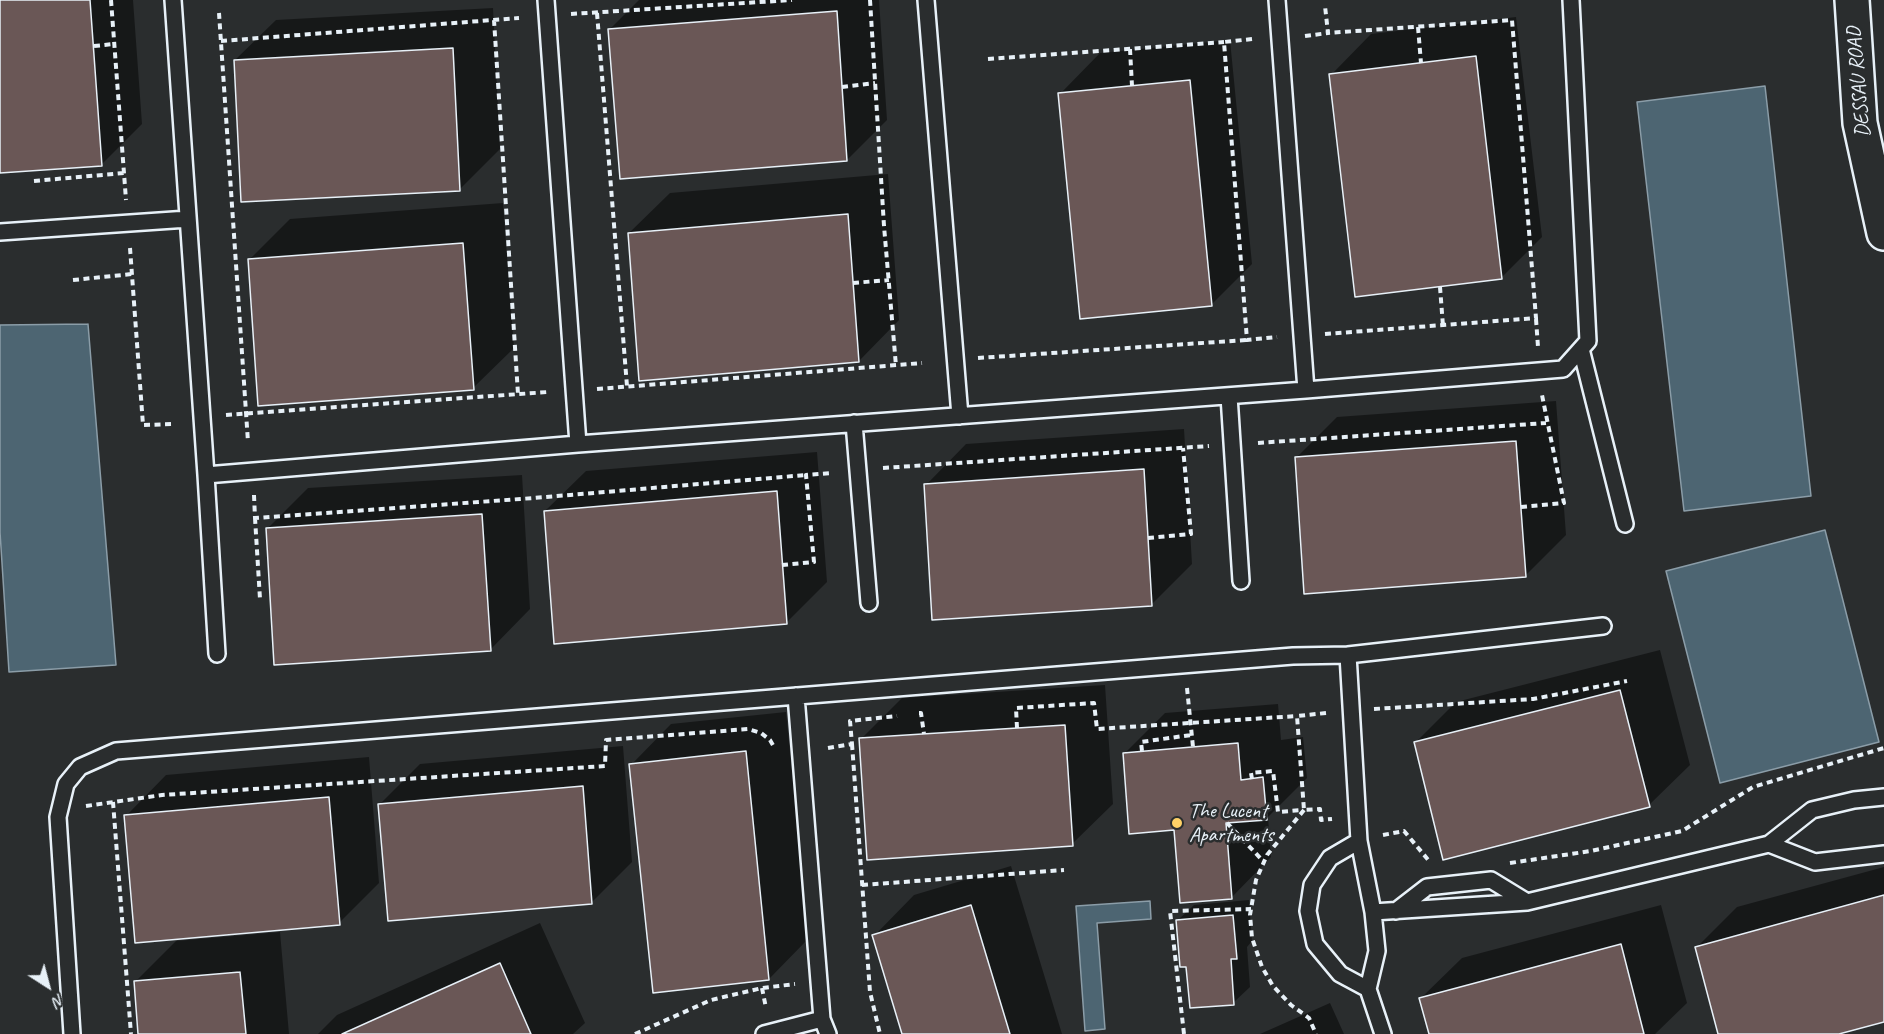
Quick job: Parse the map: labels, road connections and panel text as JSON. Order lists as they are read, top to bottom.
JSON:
{
  "streets": {
    "main road": ["DESSAU ROAD"]
  },
  "places": ["The Lucent Apartments"],
  "north": "bottom right"
}
